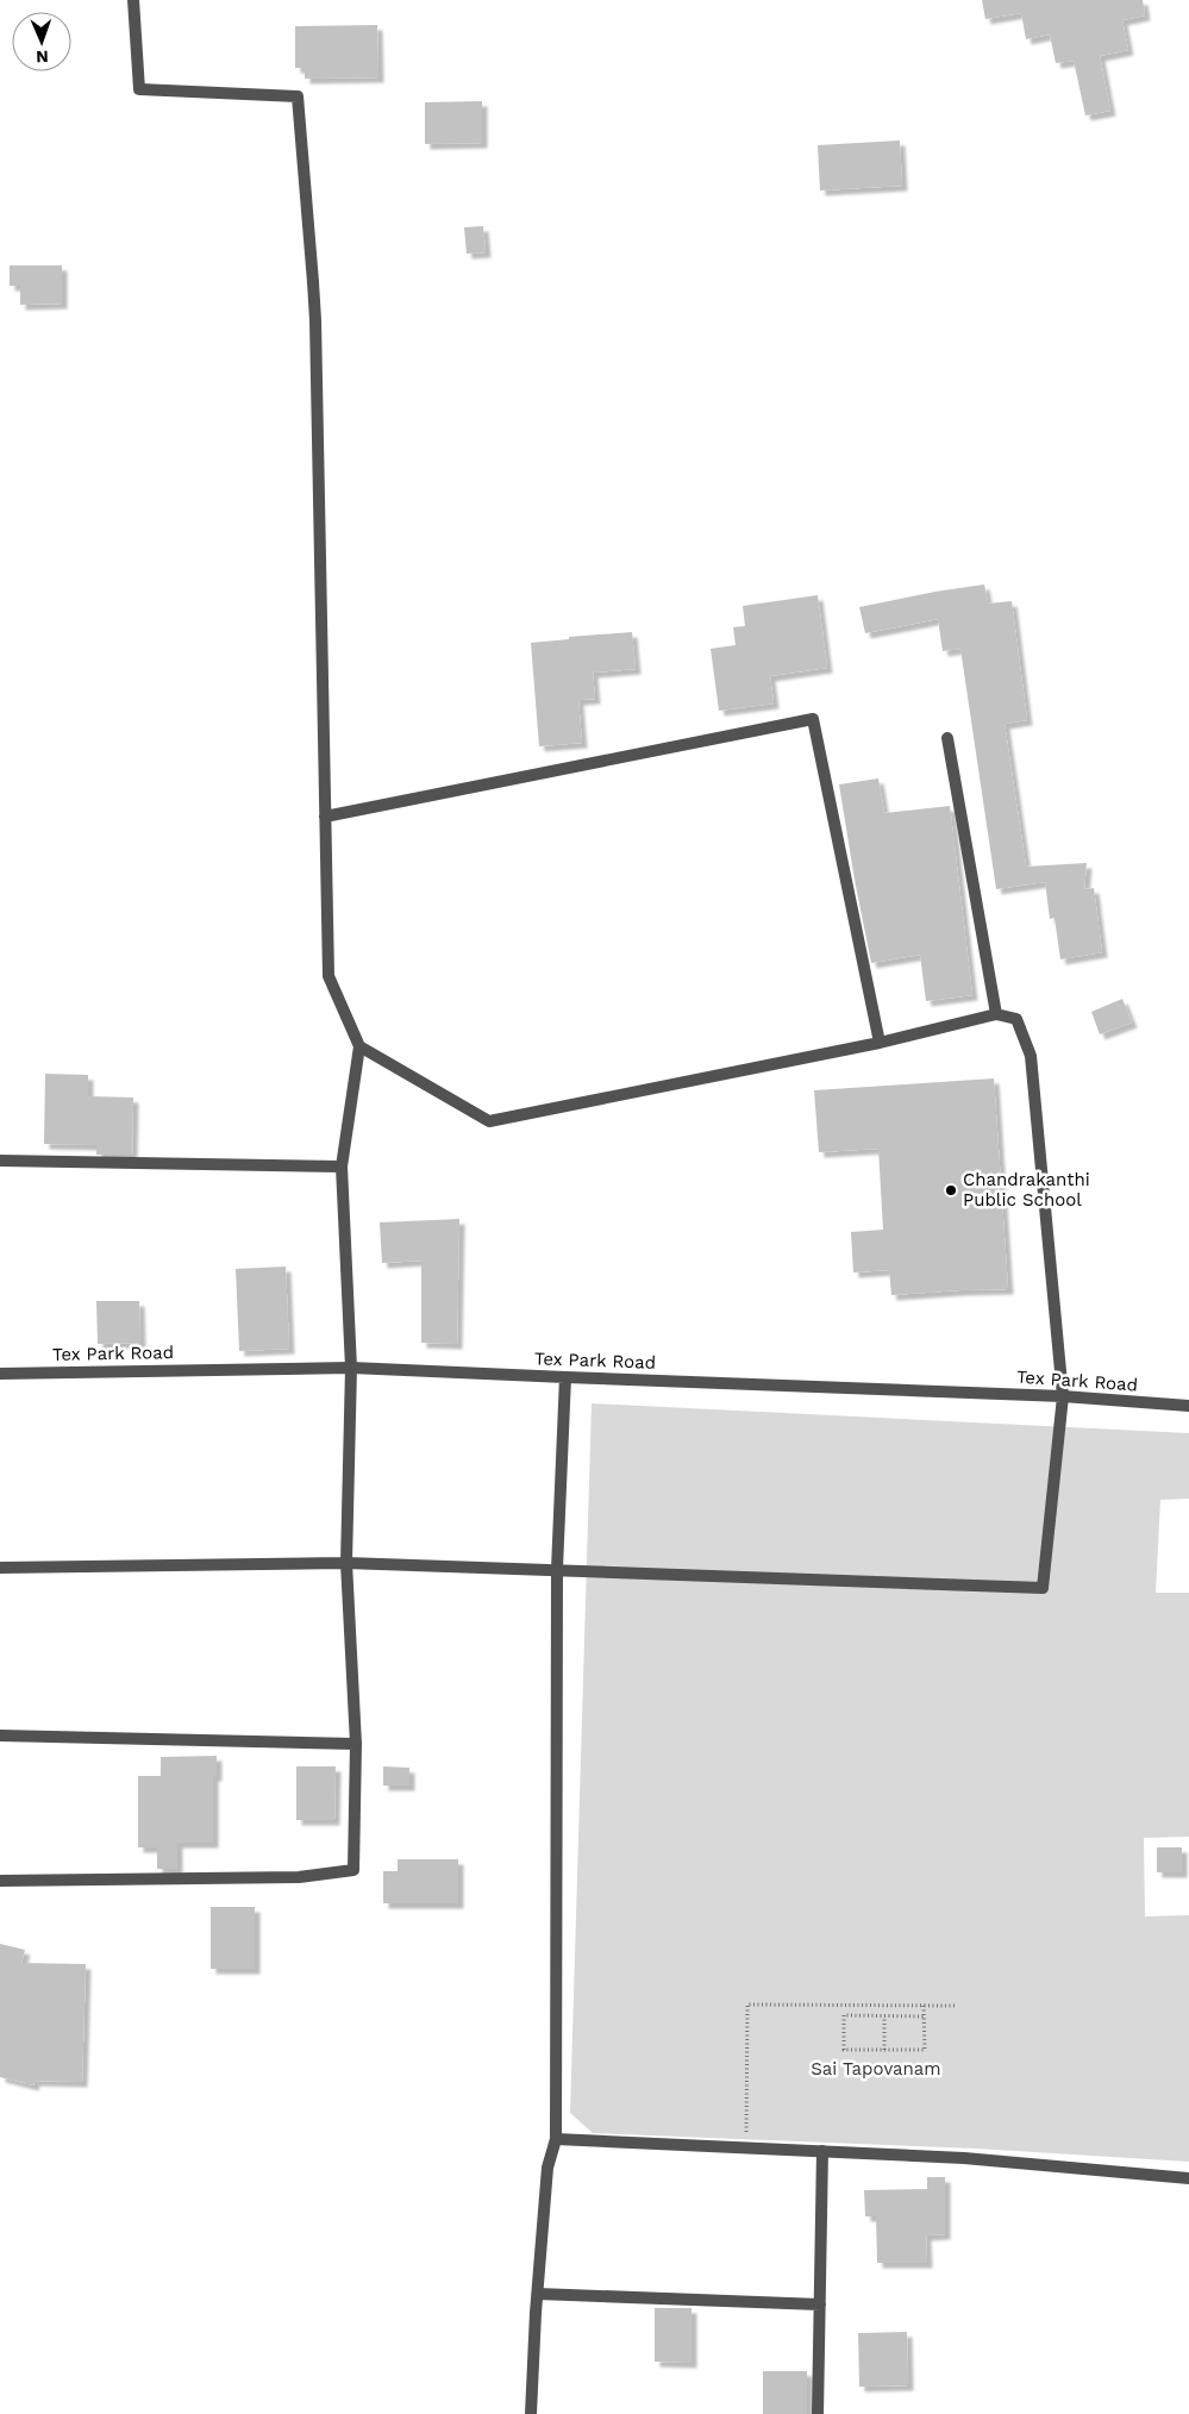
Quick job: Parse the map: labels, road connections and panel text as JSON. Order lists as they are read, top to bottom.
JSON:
{
  "streets": {
    "street": ["Tex Park Road"]
  },
  "parks": ["Sai Tapovanam"],
  "places": ["Chandrakanthi Public School"],
  "north": "bottom"
}
